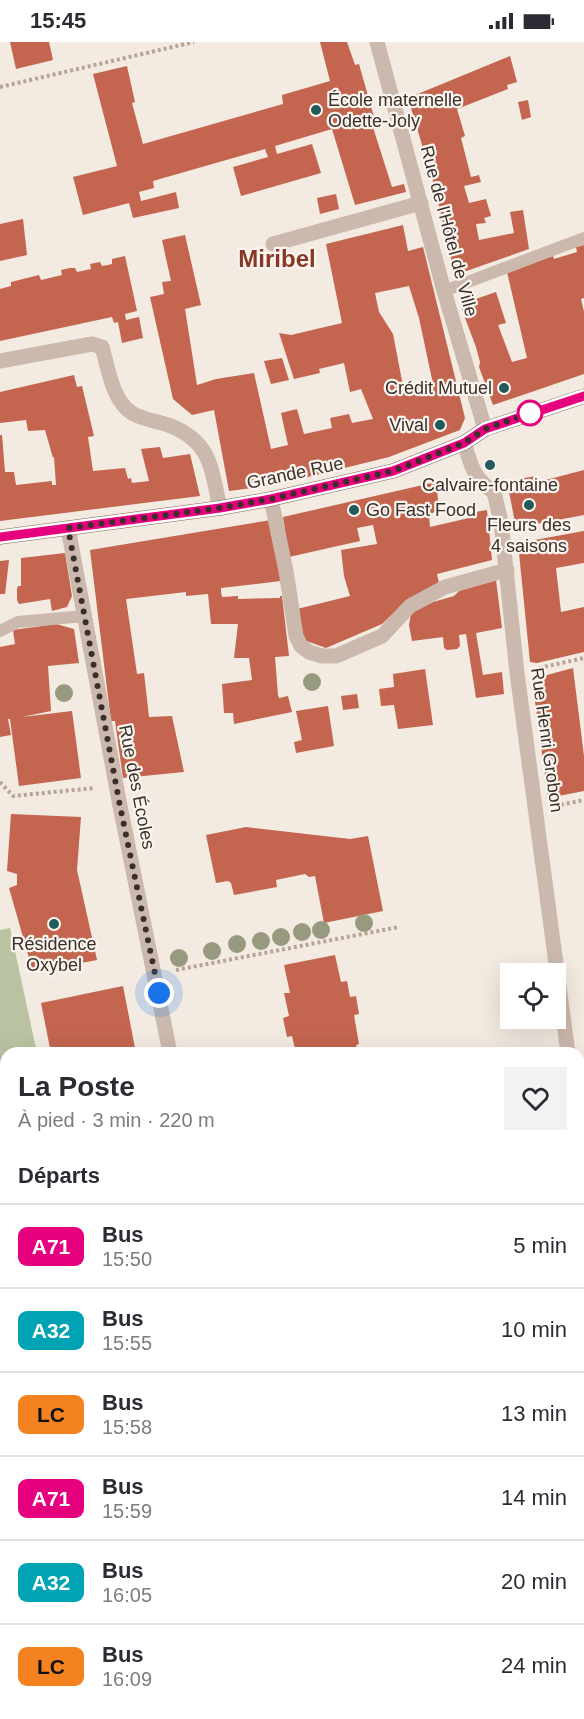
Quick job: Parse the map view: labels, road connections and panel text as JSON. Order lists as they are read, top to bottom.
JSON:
{
  "streets": {
    "main road": ["Grande Rue"],
    "street": ["Rue de l'Hôtel de Ville", "Rue Henri Grobon", "Rue des Écoles"]
  },
  "crossings": [
    ["Rue de l'Hôtel de Ville", "Grande Rue"],
    ["Grande Rue", "Rue Henri Grobon"],
    ["Grande Rue", "Rue des Écoles"]
  ],
  "districts": ["Miribel"],
  "places": [
    "École maternelle Odette-Joly",
    "Crédit Mutuel",
    "Vival",
    "Calvaire-fontaine",
    "Fleurs des 4 saisons",
    "Go Fast Food",
    "Résidence Oxybel"
  ],
  "lines": ["bus line A71"],
  "page": {
    "status": "15:45",
    "heading": [
      ["La Poste", "À pied · 3 min · 220 m"],
      "Départs"
    ],
    "list": [
      {
        "mark": "A71",
        "name": "Bus",
        "note": "15:50",
        "value": "5 min"
      },
      {
        "mark": "A32",
        "name": "Bus",
        "note": "15:55",
        "value": "10 min"
      },
      {
        "mark": "LC",
        "name": "Bus",
        "note": "15:58",
        "value": "13 min"
      },
      {
        "mark": "A71",
        "name": "Bus",
        "note": "15:59",
        "value": "14 min"
      },
      {
        "mark": "A32",
        "name": "Bus",
        "note": "16:05",
        "value": "20 min"
      },
      {
        "mark": "LC",
        "name": "Bus",
        "note": "16:09",
        "value": "24 min"
      }
    ]
  }
}
